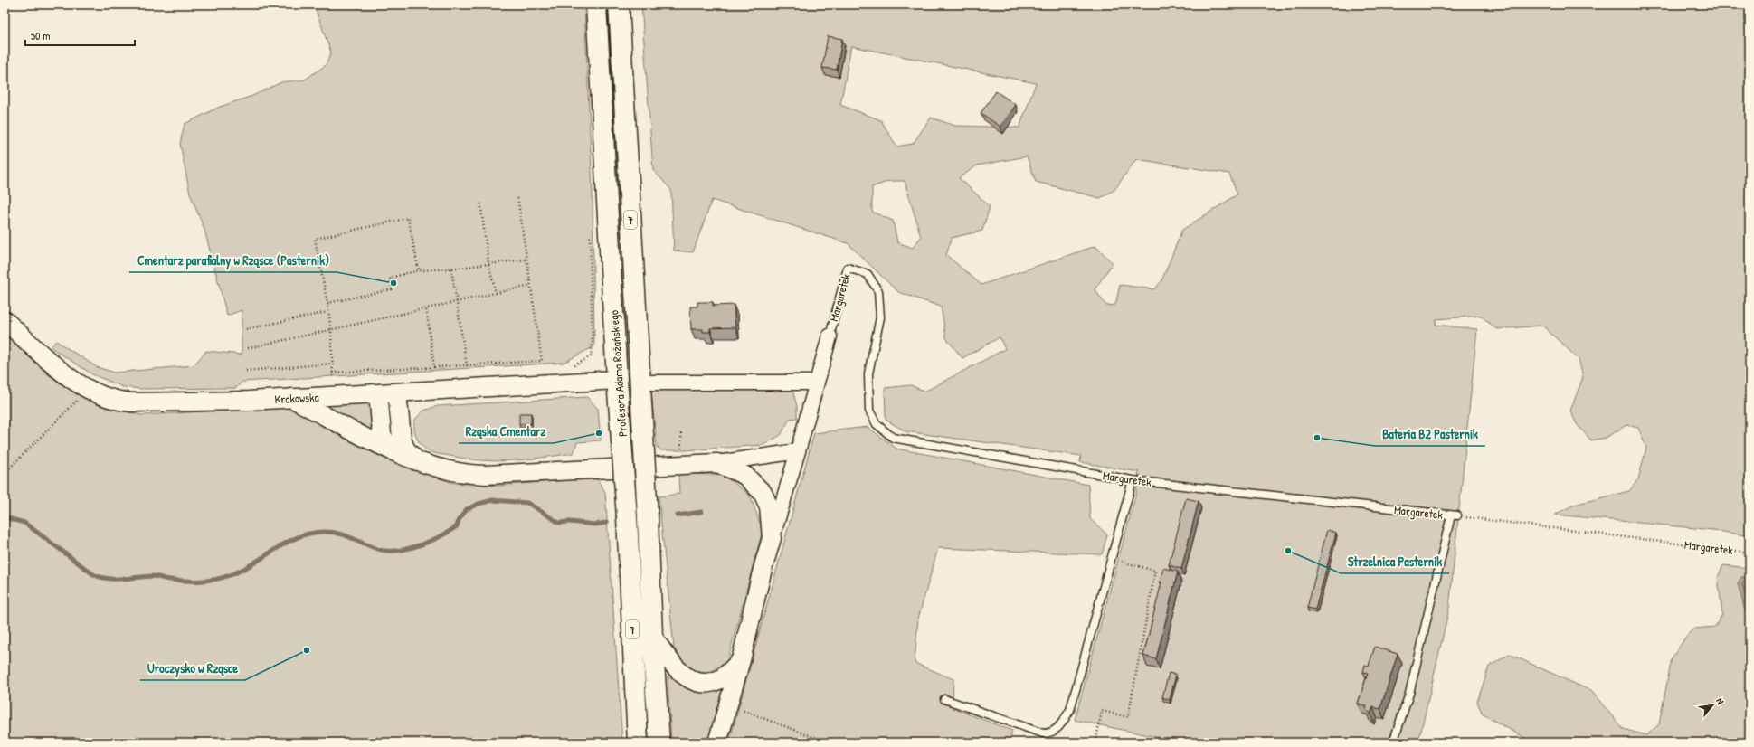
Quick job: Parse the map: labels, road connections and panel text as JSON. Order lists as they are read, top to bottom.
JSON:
{
  "streets": {
    "main road": ["7", "Profesora Adama Rożańskiego"],
    "street": ["Margaretek", "Krakowska"]
  },
  "crossings": [
    ["Profesora Adama Rożańskiego", "Krakowska"]
  ],
  "places": [
    "Cmentarz parafialny w Rząsce (Pasternik)",
    "Rząska Cmentarz",
    "Bateria B2 Pasternik",
    "Strzelnica Pasternik",
    "Uroczysko w Rząsce"
  ],
  "scale_bar": "50 m",
  "north": "top right"
}
